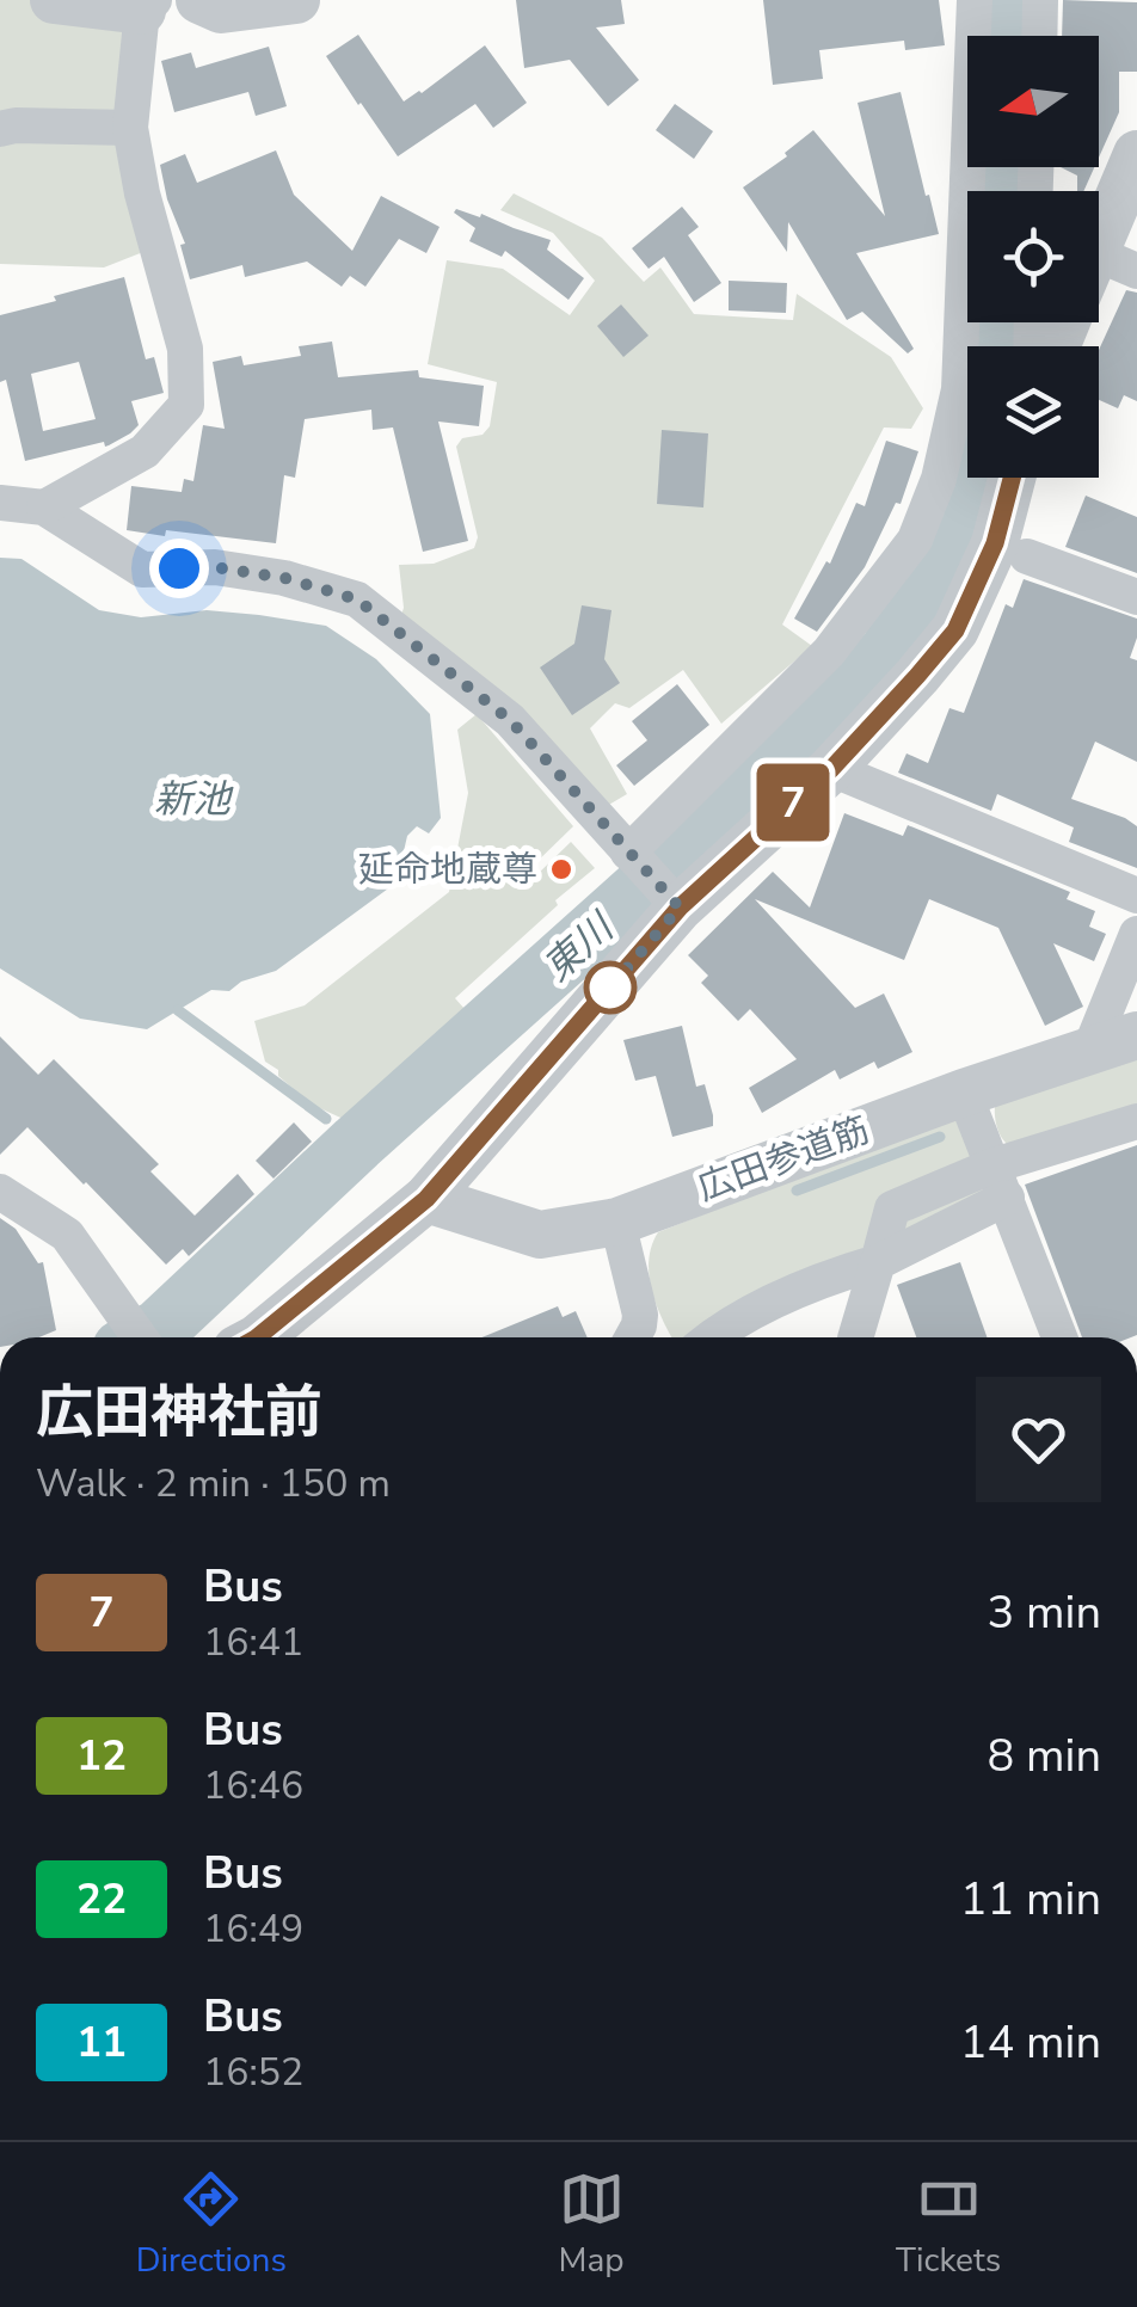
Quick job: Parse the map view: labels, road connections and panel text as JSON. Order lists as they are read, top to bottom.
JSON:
{
  "streets": {
    "street": ["広田参道筋"]
  },
  "water": ["新池", "東川"],
  "places": ["延命地蔵尊"],
  "lines": ["bus line 7"],
  "north": "left",
  "page": {
    "on_map": "7",
    "heading": ["広田神社前", "Walk · 2 min · 150 m"],
    "list": [
      {
        "mark": "7",
        "name": "Bus",
        "note": "16:41",
        "value": "3 min"
      },
      {
        "mark": "12",
        "name": "Bus",
        "note": "16:46",
        "value": "8 min"
      },
      {
        "mark": "22",
        "name": "Bus",
        "note": "16:49",
        "value": "11 min"
      },
      {
        "mark": "11",
        "name": "Bus",
        "note": "16:52",
        "value": "14 min"
      }
    ],
    "tabs": ["Directions", "Map", "Tickets"]
  }
}
